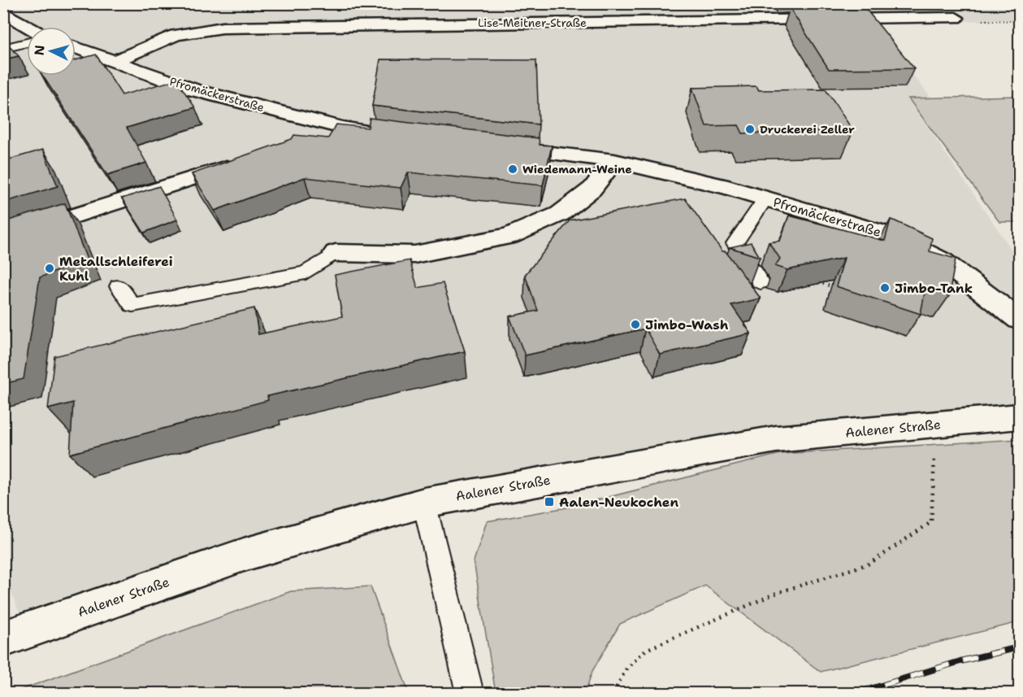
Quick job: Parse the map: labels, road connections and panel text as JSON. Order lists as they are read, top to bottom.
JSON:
{
  "streets": {
    "street": ["Lise-Meitner-Straße", "Pfromäckerstraße", "Aalener Straße"]
  },
  "crossings": [
    ["Lise-Meitner-Straße", "Pfromäckerstraße"]
  ],
  "places": {
    "other": [
      "Druckerei Zeller",
      "Wiedemann-Weine",
      "Metallschleiferei Kuhl",
      "Jimbo-Tank",
      "Jimbo-Wash"
    ],
    "transit": ["Aalen-Neukochen"]
  },
  "north": "left"
}
